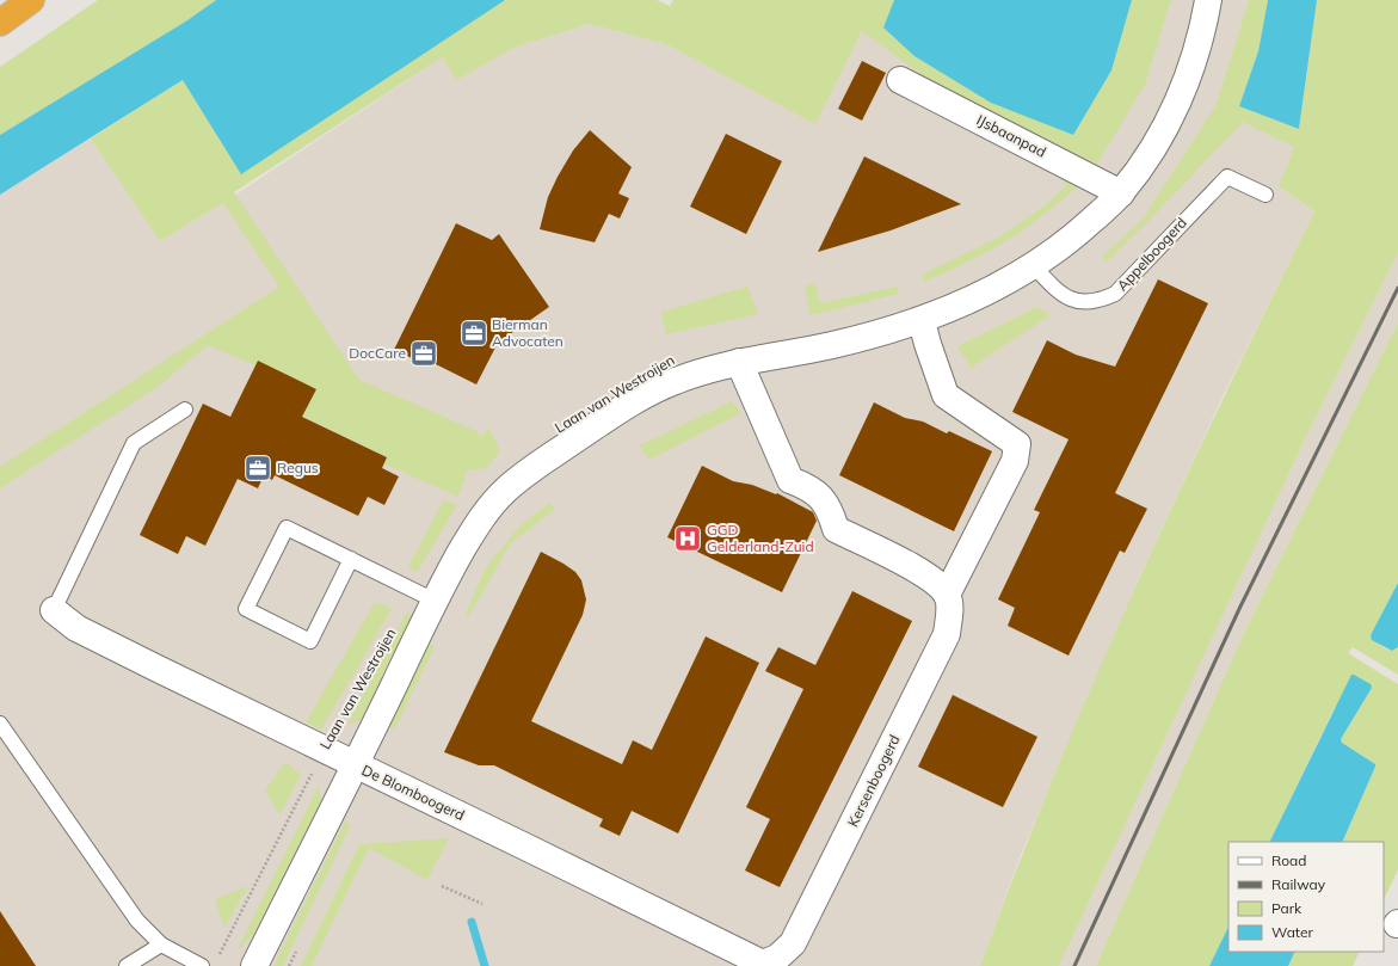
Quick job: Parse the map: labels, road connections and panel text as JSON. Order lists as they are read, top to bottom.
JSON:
{
  "streets": {
    "street": [
      "IJsbaanpad",
      "Laan van Westroijen",
      "Kersenboogerd",
      "De Blomboogerd"
    ],
    "lane": ["Appelboogerd"]
  },
  "crossings": [
    ["IJsbaanpad", "Laan van Westroijen"],
    ["Appelboogerd", "Laan van Westroijen"],
    ["Laan van Westroijen", "De Blomboogerd"],
    ["Kersenboogerd", "De Blomboogerd"]
  ],
  "places": {
    "office": ["Bierman Advocaten", "DocCare", "Regus"],
    "hospital": ["GGD Gelderland-Zuid"]
  },
  "legend": [
    "Road",
    "Railway",
    "Park",
    "Water"
  ]
}
